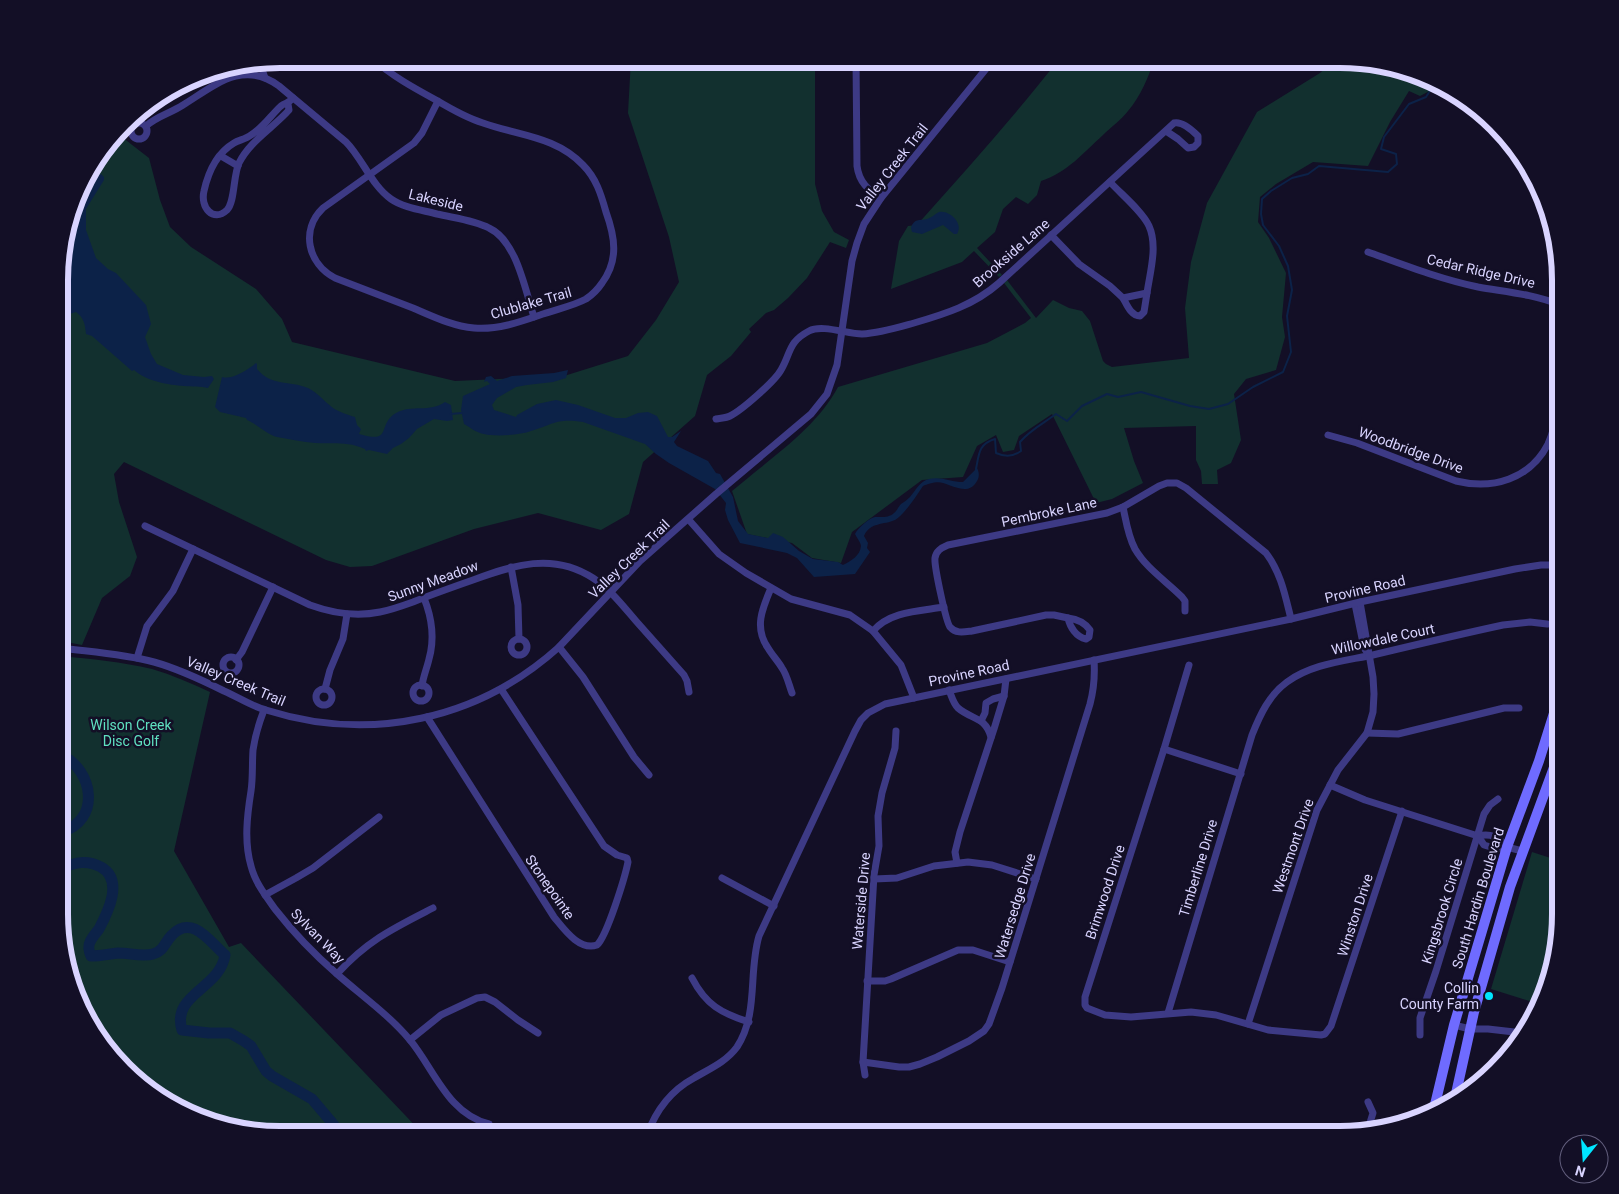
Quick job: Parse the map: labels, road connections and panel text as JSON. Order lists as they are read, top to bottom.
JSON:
{
  "streets": {
    "main road": ["South Hardin Boulevard"],
    "street": [
      "Valley Creek Trail",
      "Lakeside",
      "Brookside Lane",
      "Cedar Ridge Drive",
      "Clublake Trail",
      "Woodbridge Drive",
      "Pembroke Lane",
      "Sunny Meadow",
      "Provine Road",
      "Willowdale Court",
      "Westmont Drive",
      "Timberline Drive",
      "Stonepointe",
      "Brimwood Drive",
      "Waterside Drive",
      "Watersedge Drive",
      "Kingsbrook Circle",
      "Winston Drive",
      "Sylvan Way"
    ]
  },
  "crossings": [
    ["Valley Creek Trail", "Brookside Lane"],
    ["Valley Creek Trail", "Sunny Meadow"],
    ["Valley Creek Trail", "Stonepointe"],
    ["Valley Creek Trail", "Sylvan Way"],
    ["Lakeside", "Clublake Trail"],
    ["Pembroke Lane", "Provine Road"],
    ["Provine Road", "Westmont Drive"],
    ["Provine Road", "Watersedge Drive"],
    ["Willowdale Court", "Westmont Drive"],
    ["Willowdale Court", "Timberline Drive"],
    ["Westmont Drive", "Brimwood Drive"],
    ["Timberline Drive", "Brimwood Drive"],
    ["Brimwood Drive", "Winston Drive"],
    ["Waterside Drive", "Watersedge Drive"]
  ],
  "parks": ["Wilson Creek Disc Golf"],
  "places": ["Collin County Farm"],
  "north": "bottom"
}
